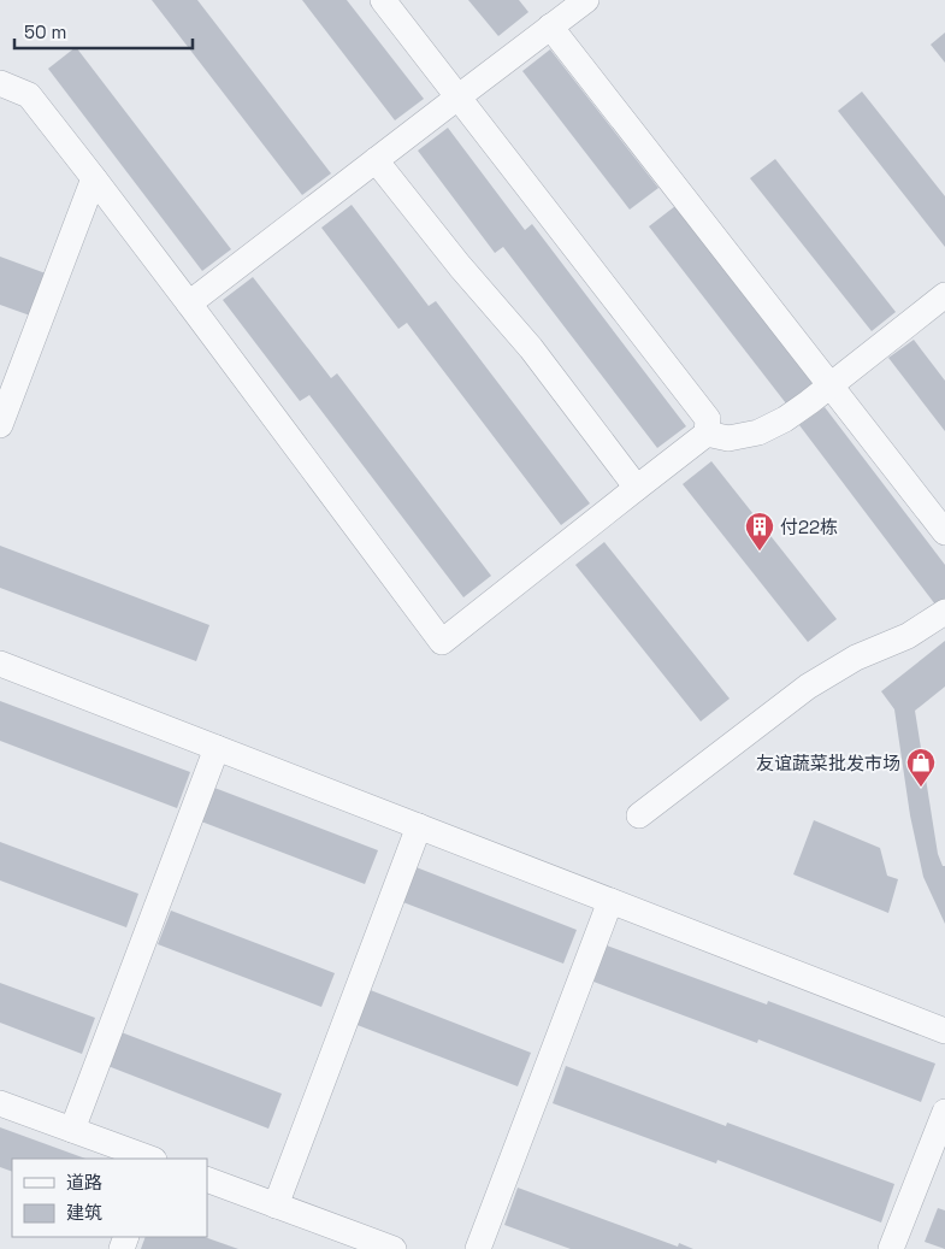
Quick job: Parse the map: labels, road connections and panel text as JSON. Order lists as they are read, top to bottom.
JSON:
{
  "places": {
    "building": ["付22栋"],
    "shop": ["友谊蔬菜批发市场"]
  },
  "legend": ["道路", "建筑"],
  "scale_bar": "50 m"
}
